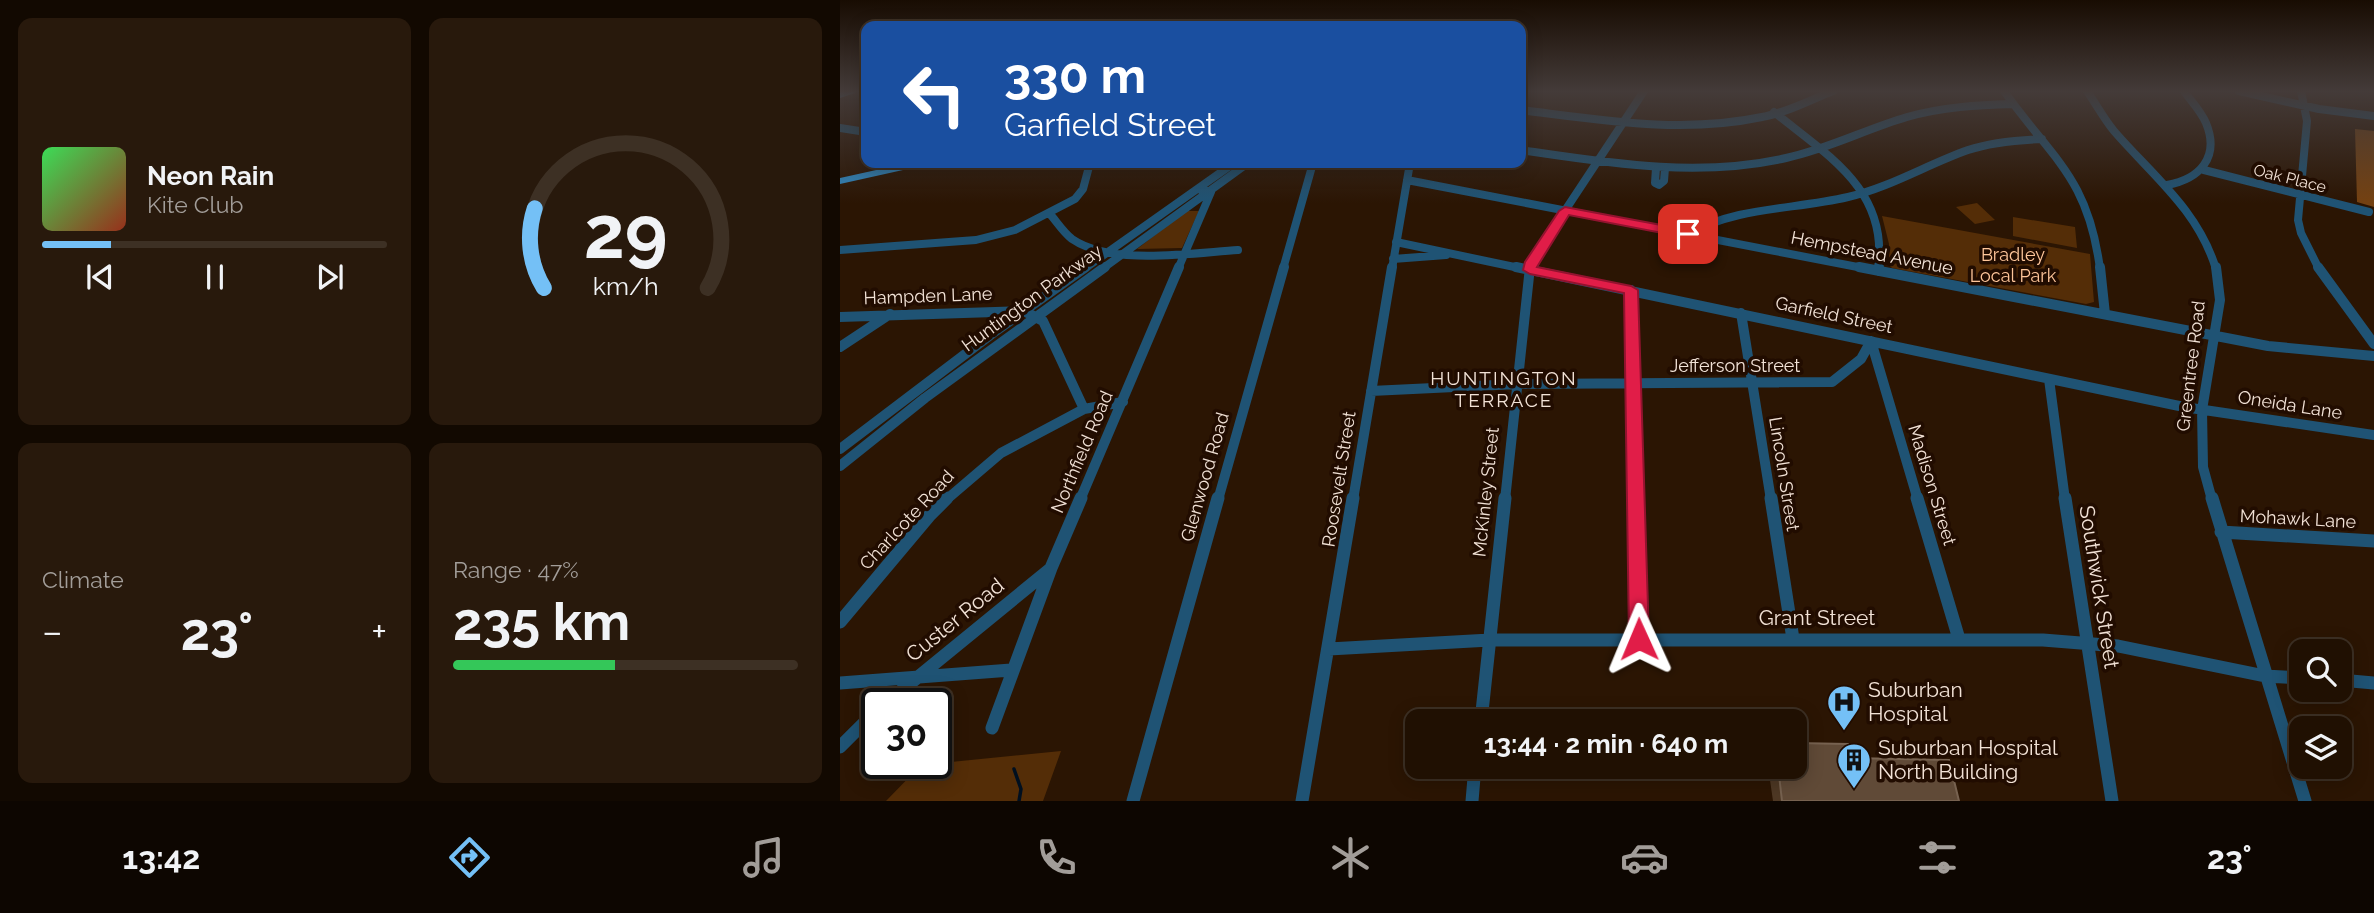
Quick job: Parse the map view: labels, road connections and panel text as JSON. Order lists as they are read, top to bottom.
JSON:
{
  "streets": {
    "street": [
      "Oak Place",
      "Hempstead Avenue",
      "Hampden Lane",
      "Huntington Parkway",
      "Garfield Street",
      "Jefferson Street",
      "Greentree Road",
      "Oneida Lane",
      "Northfield Road",
      "Lincoln Street",
      "Glenwood Road",
      "Roosevelt Street",
      "Madison Street",
      "McKinley Street",
      "Mohawk Lane",
      "Charlcote Road",
      "Southwick Street",
      "Grant Street",
      "Custer Road"
    ]
  },
  "crossings": [
    ["Hempstead Avenue", "Greentree Road"],
    ["Hempstead Avenue", "Roosevelt Street"],
    ["Hempstead Avenue", "McKinley Street"],
    ["Hampden Lane", "Huntington Parkway"],
    ["Huntington Parkway", "Northfield Road"],
    ["Garfield Street", "Jefferson Street"],
    ["Garfield Street", "Greentree Road"],
    ["Garfield Street", "Oneida Lane"],
    ["Garfield Street", "Lincoln Street"],
    ["Garfield Street", "Roosevelt Street"],
    ["Garfield Street", "Madison Street"],
    ["Garfield Street", "McKinley Street"],
    ["Garfield Street", "Southwick Street"],
    ["Jefferson Street", "Lincoln Street"],
    ["Jefferson Street", "Roosevelt Street"],
    ["Jefferson Street", "Madison Street"],
    ["Jefferson Street", "McKinley Street"],
    ["Greentree Road", "Oneida Lane"],
    ["Greentree Road", "Mohawk Lane"],
    ["Greentree Road", "Grant Street"],
    ["Northfield Road", "Charlcote Road"],
    ["Northfield Road", "Custer Road"],
    ["Lincoln Street", "Grant Street"],
    ["Roosevelt Street", "Grant Street"],
    ["Madison Street", "Grant Street"],
    ["McKinley Street", "Grant Street"],
    ["Southwick Street", "Grant Street"]
  ],
  "districts": ["HUNTINGTON TERRACE"],
  "parks": ["Bradley Local Park"],
  "places": {
    "hospital": ["Suburban Hospital"],
    "building": ["Suburban Hospital North Building"]
  },
  "page": {
    "turn": ["330 m", "Garfield Street"],
    "song": ["Neon Rain", "Kite Club"],
    "tile": [
      "Climate",
      ["Range · 47%", "235 km"]
    ],
    "heat": ["−", "23°", "+"],
    "limit": "30",
    "trip": "13:44 · 2 min · 640 m",
    "tabs": ["13:42", "23°"],
    "gauge": ["29", "km/h"]
  }
}
